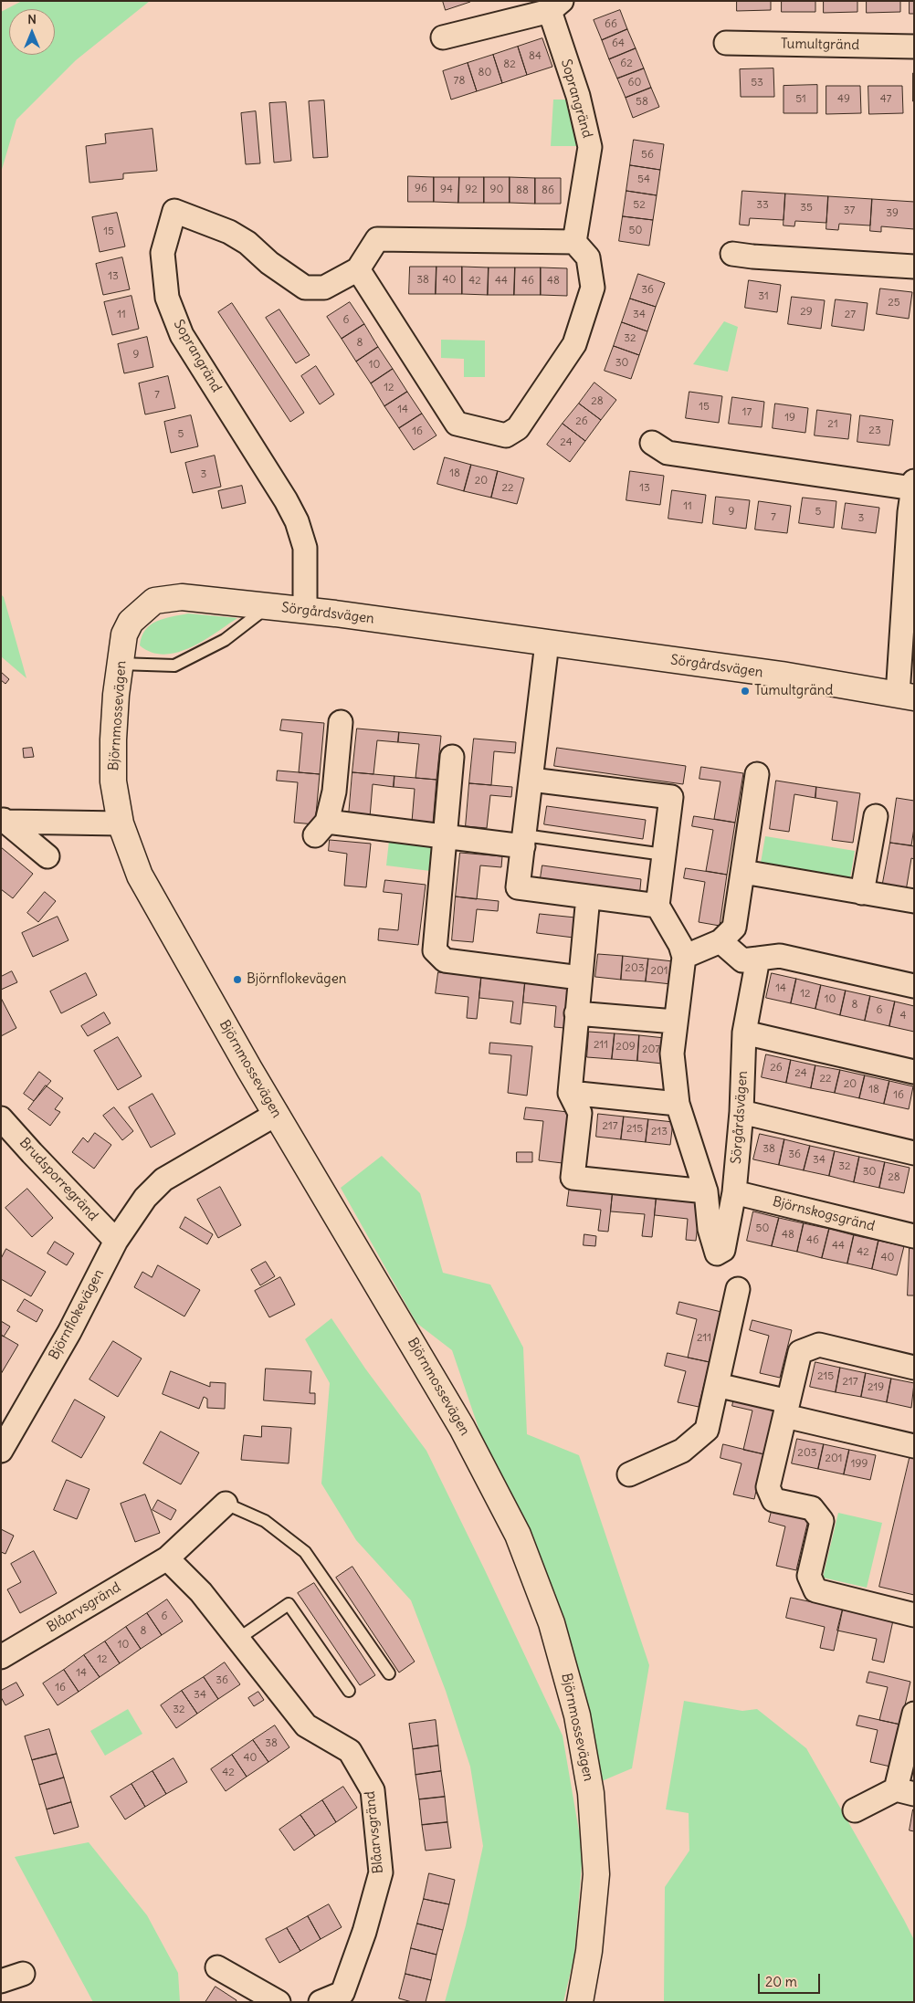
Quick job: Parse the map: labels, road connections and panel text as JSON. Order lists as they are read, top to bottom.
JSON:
{
  "streets": {
    "street": [
      "Tumultgränd",
      "Soprangränd",
      "Sörgårdsvägen",
      "Björnmossevägen",
      "Brudsporregränd",
      "Björnskogsgränd",
      "Björnflokevägen",
      "Blåarvsgränd"
    ]
  },
  "crossings": [
    ["Soprangränd", "Sörgårdsvägen"],
    ["Sörgårdsvägen", "Björnmossevägen"],
    ["Sörgårdsvägen", "Björnskogsgränd"],
    ["Björnmossevägen", "Björnflokevägen"],
    ["Brudsporregränd", "Björnflokevägen"]
  ],
  "places": ["Tumultgränd", "Björnflokevägen"],
  "house_numbers": [
    "66",
    "64",
    "84",
    "62",
    "82",
    "80",
    "78",
    "60",
    "53",
    "51",
    "49",
    "47",
    "58",
    "56",
    "54",
    "96",
    "94",
    "92",
    "90",
    "88",
    "86",
    "52",
    "33",
    "35",
    "37",
    "39",
    "50",
    "15",
    "13",
    "38",
    "40",
    "42",
    "44",
    "46",
    "48",
    "36",
    "31",
    "25",
    "29",
    "11",
    "34",
    "27",
    "6",
    "32",
    "8",
    "9",
    "30",
    "10",
    "12",
    "7",
    "28",
    "15",
    "14",
    "17",
    "19",
    "26",
    "21",
    "23",
    "16",
    "5",
    "24",
    "18",
    "3",
    "20",
    "22",
    "13",
    "11",
    "9",
    "5",
    "7",
    "3",
    "203",
    "201",
    "14",
    "12",
    "10",
    "8",
    "6",
    "4",
    "211",
    "209",
    "207",
    "26",
    "24",
    "22",
    "20",
    "18",
    "16",
    "217",
    "215",
    "213",
    "38",
    "36",
    "34",
    "32",
    "30",
    "28",
    "50",
    "48",
    "46",
    "44",
    "42",
    "40",
    "211",
    "215",
    "217",
    "219",
    "203",
    "201",
    "199",
    "6",
    "8",
    "10",
    "12",
    "14",
    "36",
    "16",
    "34",
    "32",
    "38",
    "40",
    "42"
  ],
  "scale_bar": "20 m",
  "north": "top"
}
